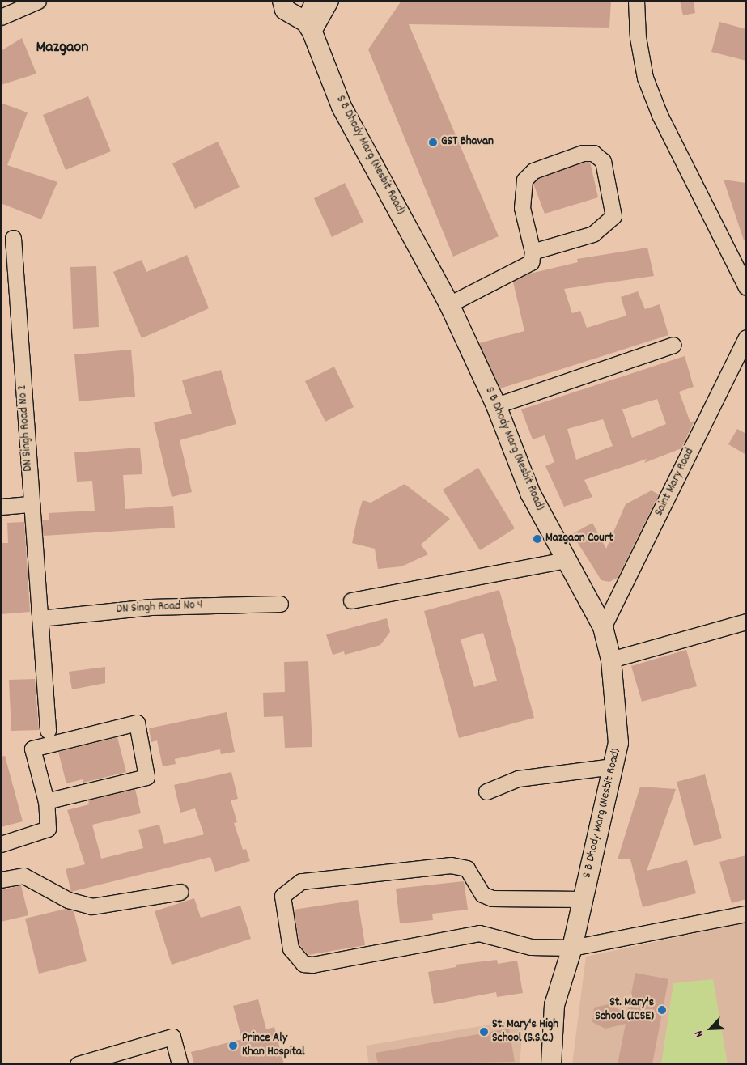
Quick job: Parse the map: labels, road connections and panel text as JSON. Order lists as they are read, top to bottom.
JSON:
{
  "streets": {
    "main road": ["S B Dhody Marg (Nesbit Road)"],
    "street": ["DN Singh Road No 2", "Saint Mary Road", "DN Singh Road No 4"]
  },
  "crossings": [
    ["S B Dhody Marg (Nesbit Road)", "Saint Mary Road"],
    ["DN Singh Road No 2", "DN Singh Road No 4"]
  ],
  "districts": ["Mazgaon"],
  "places": [
    "GST Bhavan",
    "Mazgaon Court",
    "St. Mary's School (ICSE)",
    "St. Mary's High School (S.S.C.)",
    "Prince Aly Khan Hospital"
  ],
  "north": "bottom left"
}
